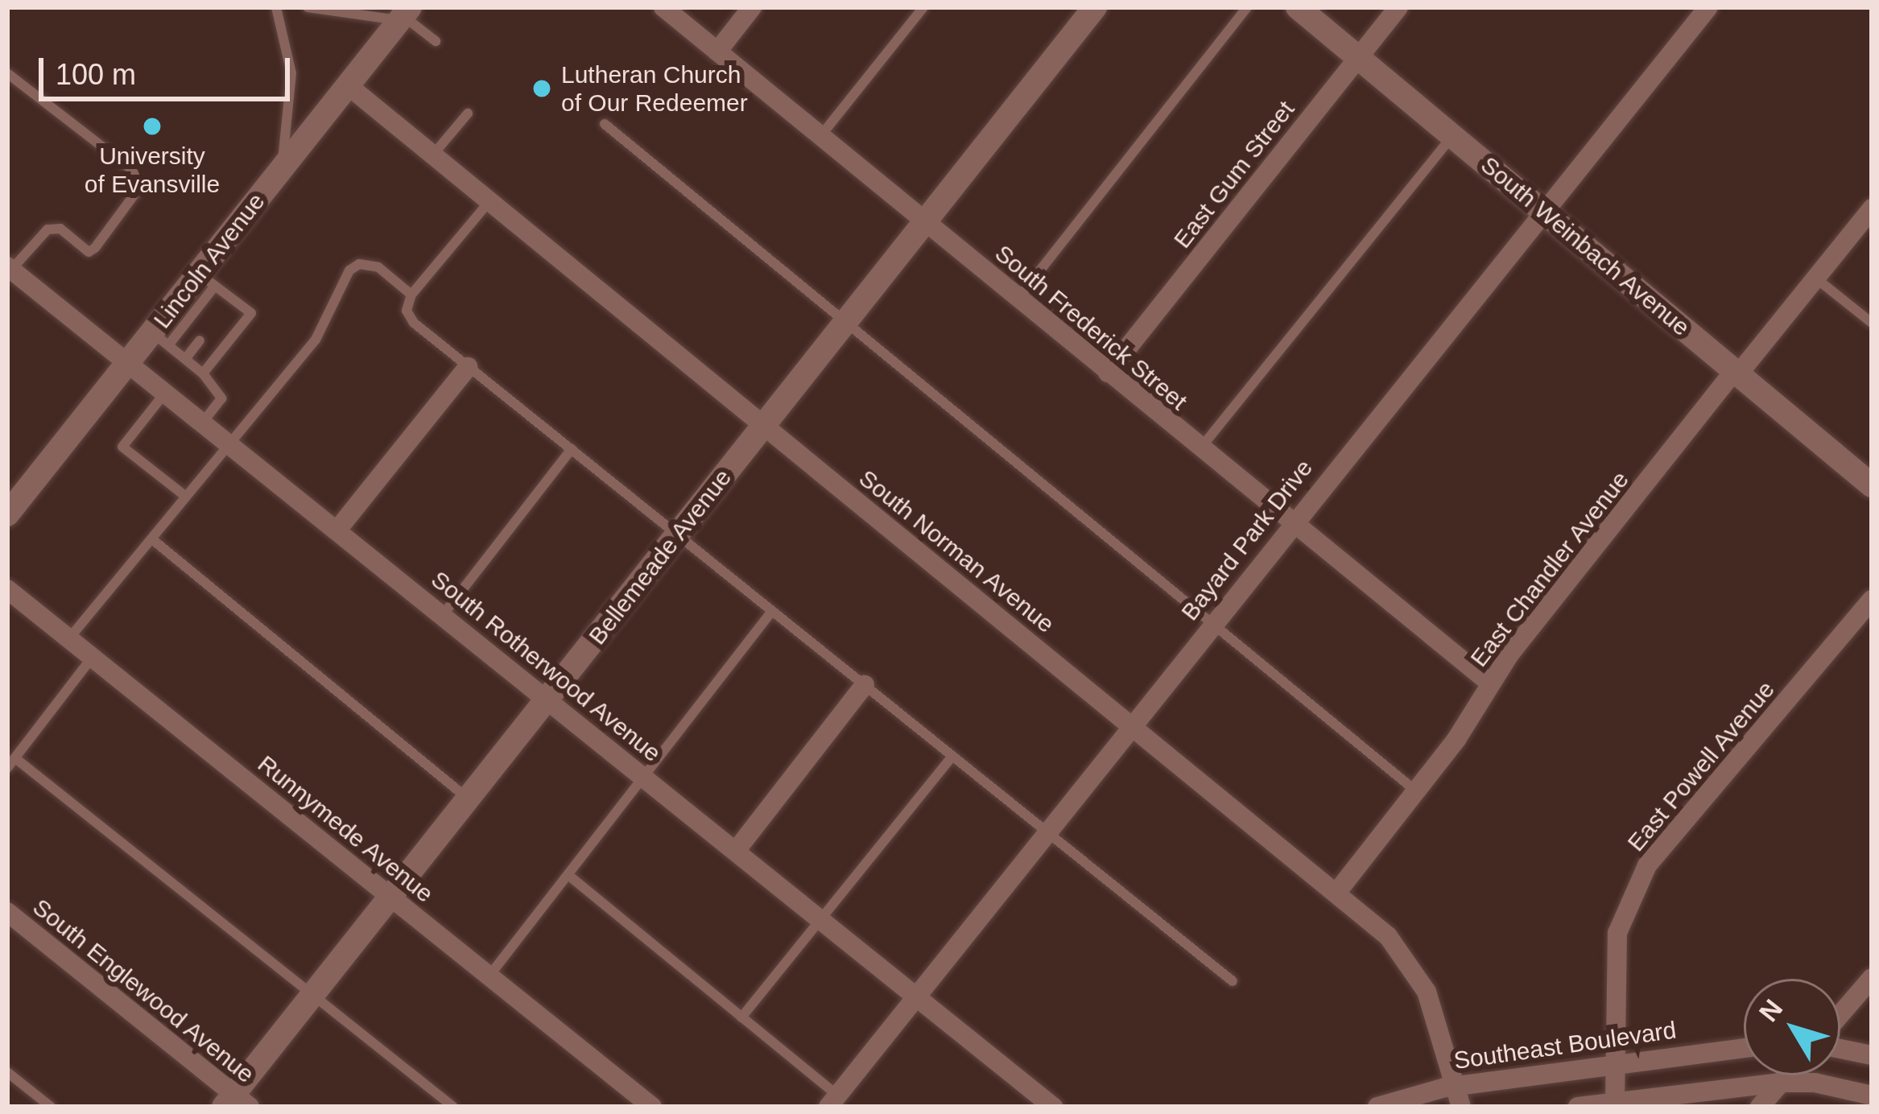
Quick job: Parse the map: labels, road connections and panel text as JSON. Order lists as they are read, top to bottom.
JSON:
{
  "streets": {
    "street": [
      "East Gum Street",
      "South Weinbach Avenue",
      "Lincoln Avenue",
      "South Frederick Street",
      "Bayard Park Drive",
      "South Norman Avenue",
      "Bellemeade Avenue",
      "East Chandler Avenue",
      "South Rotherwood Avenue",
      "East Powell Avenue",
      "Runnymede Avenue",
      "South Englewood Avenue",
      "Southeast Boulevard"
    ]
  },
  "crossings": [
    ["East Gum Street", "South Weinbach Avenue"],
    ["East Gum Street", "South Frederick Street"],
    ["South Weinbach Avenue", "Bayard Park Drive"],
    ["South Weinbach Avenue", "East Chandler Avenue"],
    ["Lincoln Avenue", "South Norman Avenue"],
    ["Lincoln Avenue", "South Rotherwood Avenue"],
    ["South Frederick Street", "Bayard Park Drive"],
    ["South Frederick Street", "Bellemeade Avenue"],
    ["South Frederick Street", "East Chandler Avenue"],
    ["Bayard Park Drive", "South Norman Avenue"],
    ["Bayard Park Drive", "South Rotherwood Avenue"],
    ["South Norman Avenue", "Bellemeade Avenue"],
    ["South Norman Avenue", "East Chandler Avenue"],
    ["South Norman Avenue", "Southeast Boulevard"],
    ["Bellemeade Avenue", "South Rotherwood Avenue"],
    ["Bellemeade Avenue", "Runnymede Avenue"],
    ["Bellemeade Avenue", "South Englewood Avenue"],
    ["East Powell Avenue", "Southeast Boulevard"]
  ],
  "places": ["Lutheran Church of Our Redeemer", "University of Evansville"],
  "scale_bar": "100 m",
  "north": "top left"
}
